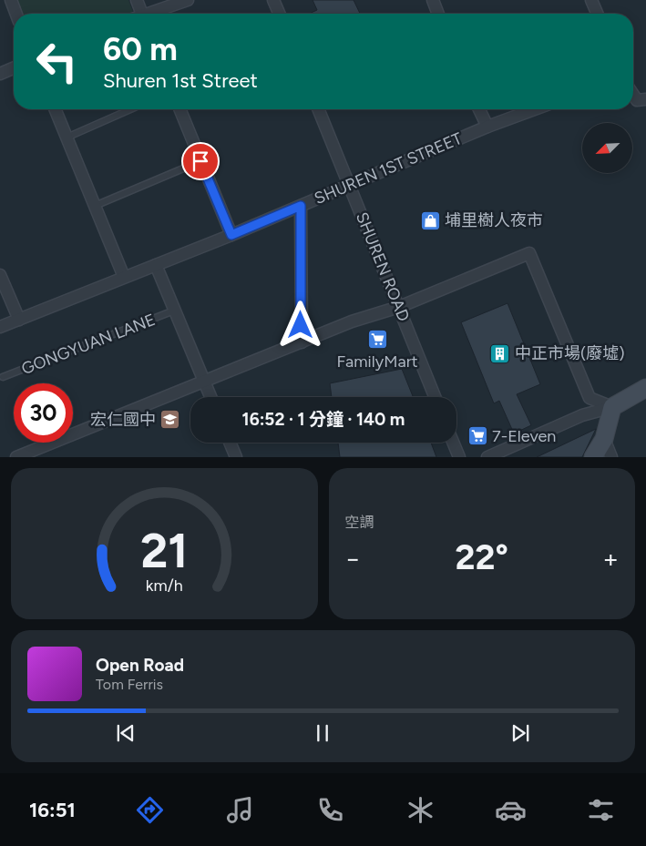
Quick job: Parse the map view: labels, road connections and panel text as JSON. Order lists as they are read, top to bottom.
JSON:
{
  "streets": {
    "street": ["SHUREN 1ST STREET", "SHUREN ROAD"],
    "lane": ["GONGYUAN LANE"]
  },
  "crossings": [
    ["SHUREN 1ST STREET", "SHUREN ROAD"]
  ],
  "places": {
    "shop": ["埔里樹人夜市"],
    "supermarket": ["FamilyMart", "7-Eleven"],
    "building": ["中正市場(廢墟)"],
    "school or university": ["宏仁國中"]
  },
  "north": "bottom left",
  "page": {
    "turn": ["60 m", "Shuren 1st Street"],
    "limit": "30",
    "trip": "16:52 · 1 分鐘 · 140 m",
    "tile": "空調",
    "heat": ["−", "22°", "+"],
    "song": ["Open Road", "Tom Ferris"],
    "tabs": "16:51",
    "gauge": ["21", "km/h"]
  }
}
